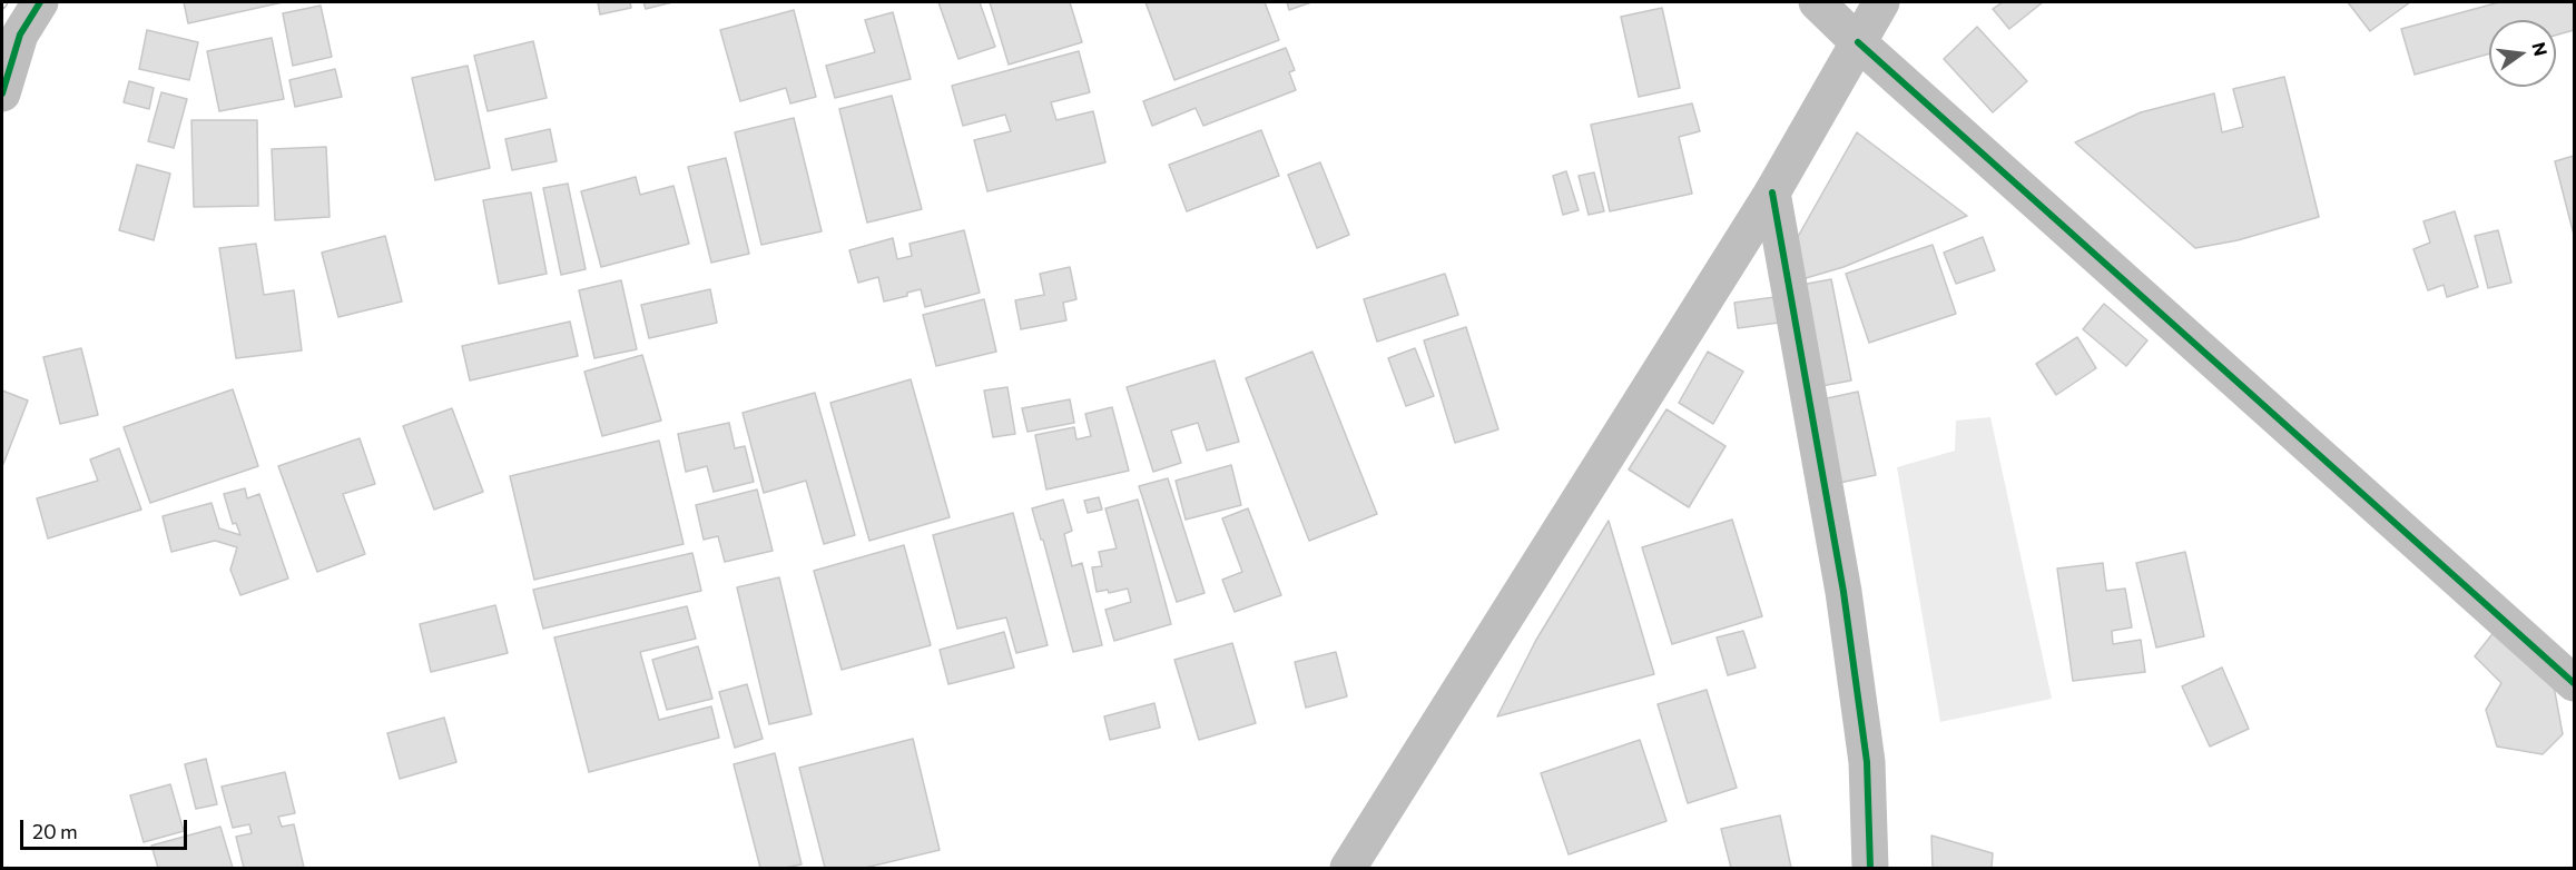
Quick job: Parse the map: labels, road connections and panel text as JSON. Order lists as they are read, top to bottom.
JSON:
{
  "scale_bar": "20 m",
  "north": "right"
}
